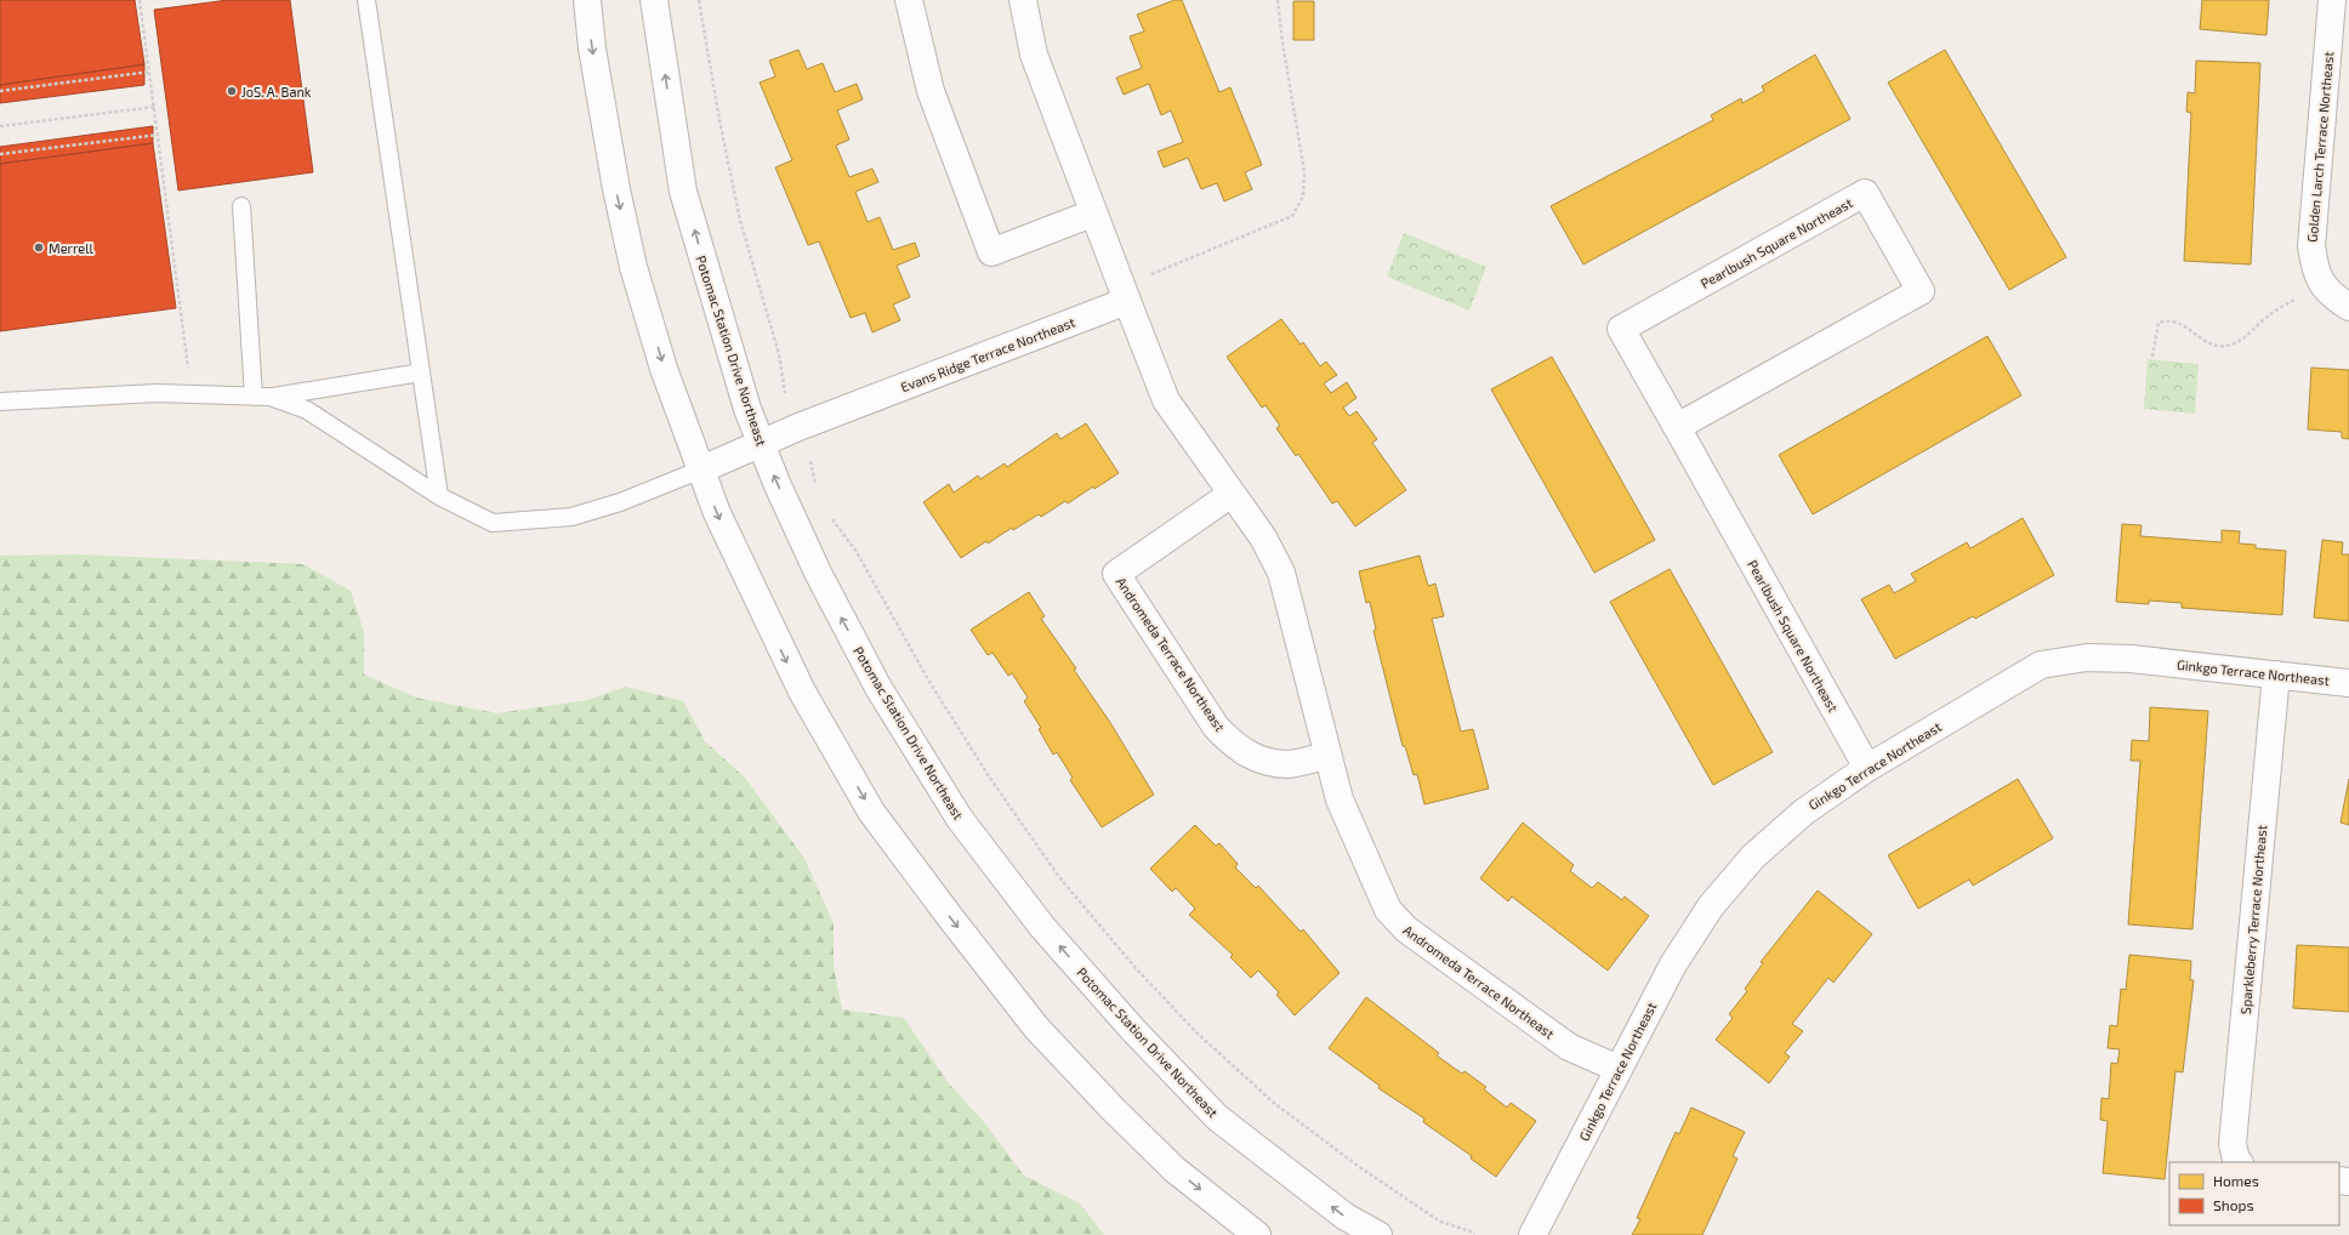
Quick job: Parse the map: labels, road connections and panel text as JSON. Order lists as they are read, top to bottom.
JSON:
{
  "streets": {
    "street": [
      "Golden Larch Terrace Northeast",
      "Pearlbush Square Northeast",
      "Potomac Station Drive Northeast",
      "Evans Ridge Terrace Northeast",
      "Andromeda Terrace Northeast",
      "Ginkgo Terrace Northeast",
      "Sparkleberry Terrace Northeast"
    ]
  },
  "crossings": [
    ["Pearlbush Square Northeast", "Ginkgo Terrace Northeast"],
    ["Potomac Station Drive Northeast", "Evans Ridge Terrace Northeast"],
    ["Evans Ridge Terrace Northeast", "Andromeda Terrace Northeast"],
    ["Andromeda Terrace Northeast", "Ginkgo Terrace Northeast"],
    ["Ginkgo Terrace Northeast", "Sparkleberry Terrace Northeast"]
  ],
  "places": ["JoS. A. Bank", "Merrell"],
  "legend": ["Homes", "Shops"]
}
